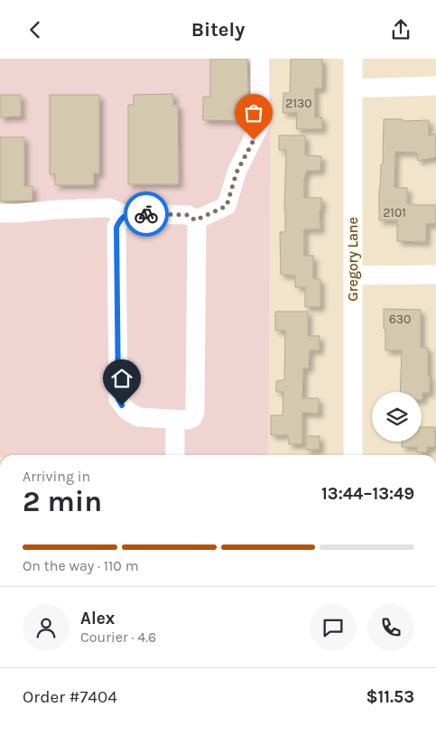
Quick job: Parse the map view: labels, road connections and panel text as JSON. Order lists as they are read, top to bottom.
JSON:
{
  "streets": {
    "street": ["Gregory Lane"]
  },
  "house_numbers": ["2130", "2101", "630"],
  "page": {
    "header": "Bitely",
    "heading": ["2 min", "Arriving in", "13:44–13:49"],
    "panel": [
      "Alex",
      "Courier · 4.6",
      "Order #7404",
      "$11.53"
    ],
    "bar": "On the way · 110 m"
  }
}
